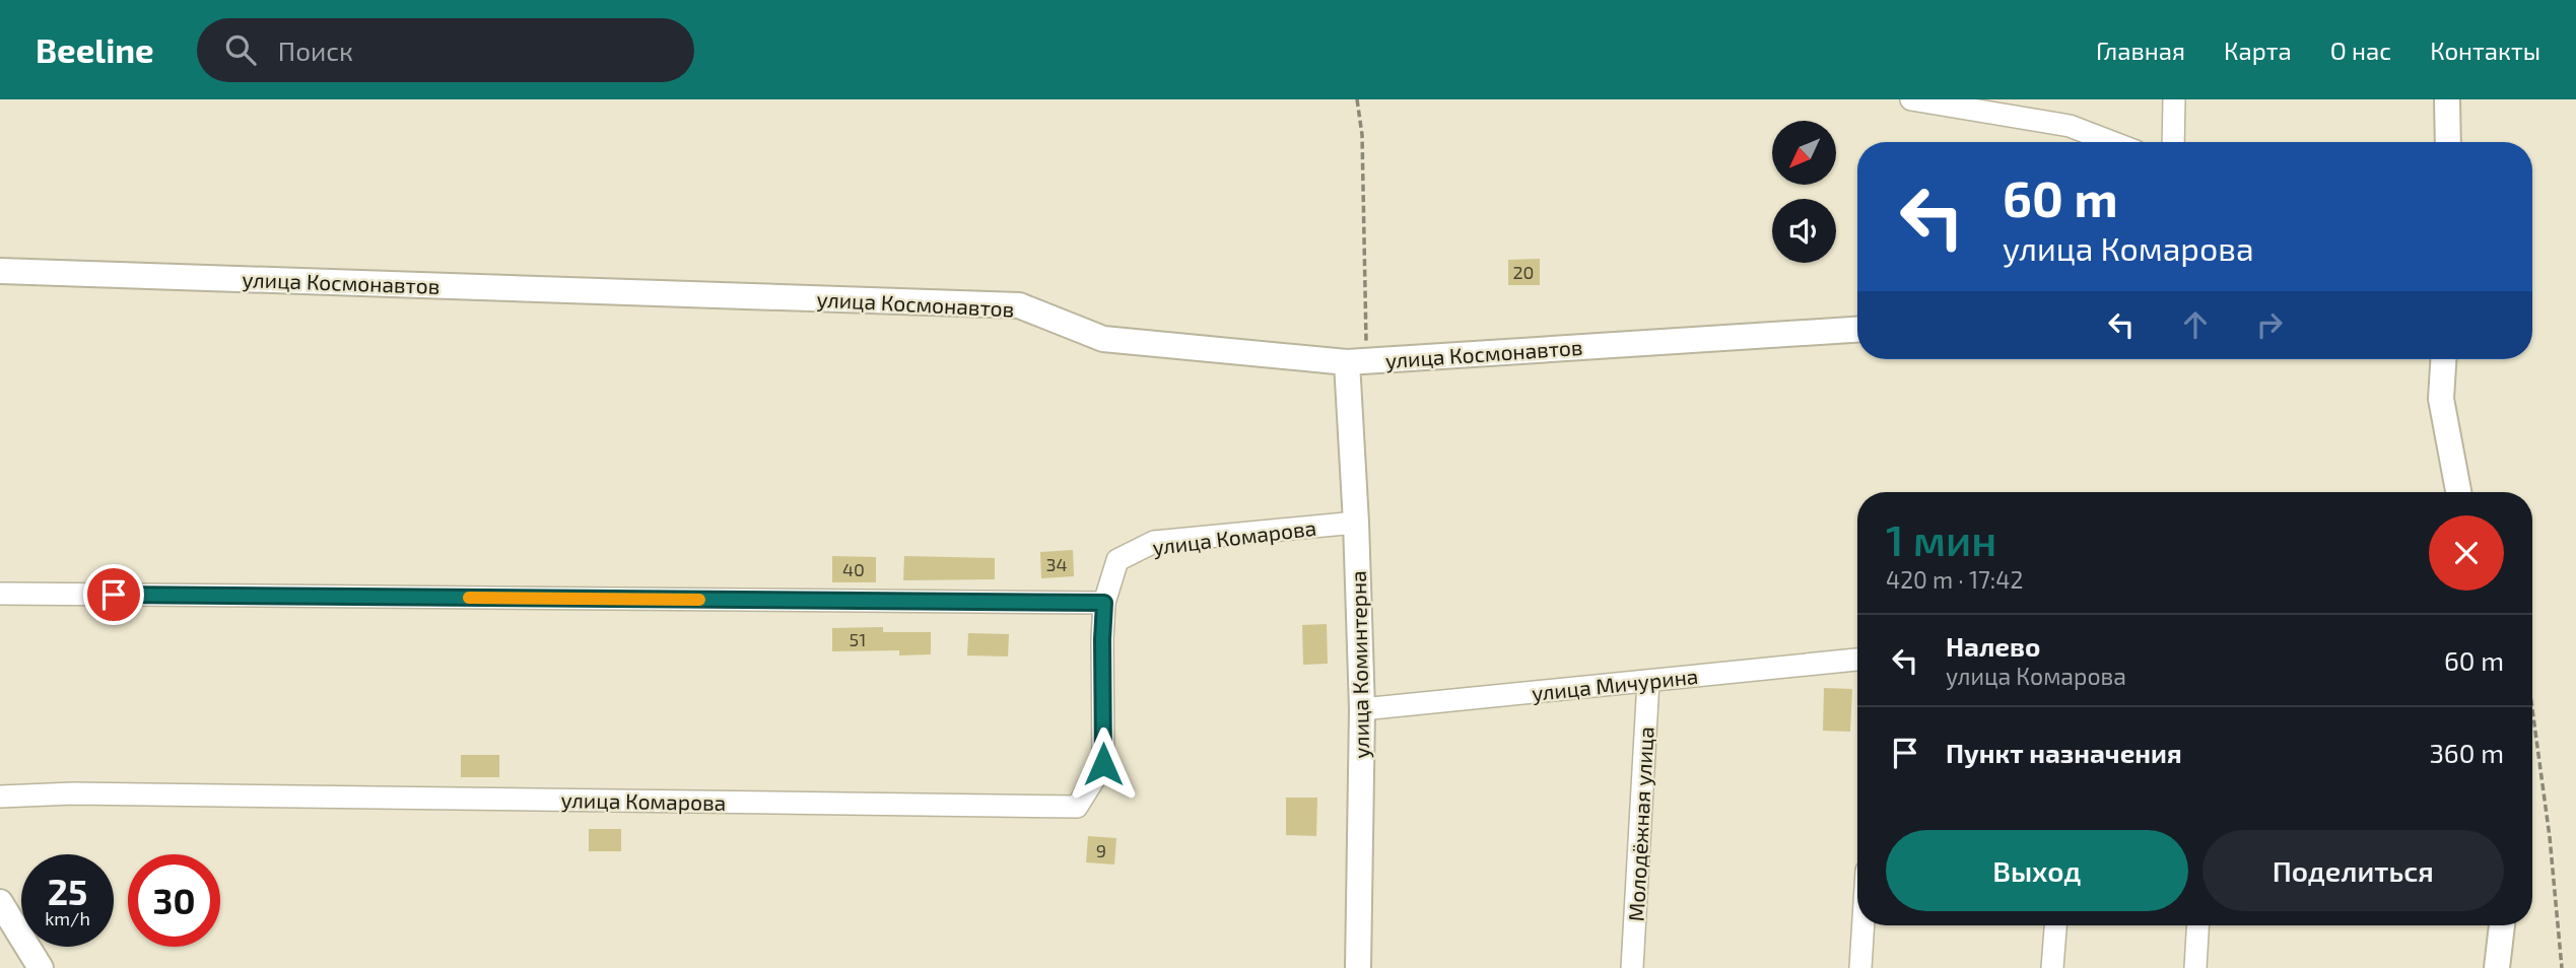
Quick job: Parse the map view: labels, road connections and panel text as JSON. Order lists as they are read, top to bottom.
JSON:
{
  "streets": {
    "street": [
      "улица Космонавтов",
      "улица Комарова",
      "улица Коминтерна",
      "улица Мичурина",
      "Молодёжная улица"
    ]
  },
  "crossings": [
    ["улица Космонавтов", "улица Коминтерна"],
    ["улица Комарова", "улица Коминтерна"],
    ["улица Коминтерна", "улица Мичурина"],
    ["улица Мичурина", "Молодёжная улица"]
  ],
  "house_numbers": [
    "20",
    "34",
    "40",
    "51",
    "9"
  ],
  "north": "bottom left",
  "page": {
    "header": "Beeline",
    "search": "Поиск",
    "nav": [
      "Главная",
      "Карта",
      "О нас",
      "Контакты"
    ],
    "turn": ["60 m", "улица Комарова"],
    "heading": ["1 мин", "420 m · 17:42"],
    "list": [
      {
        "name": "Налево",
        "note": "улица Комарова",
        "value": "60 m"
      },
      {
        "name": "Пункт назначения",
        "value": "360 m"
      }
    ],
    "buttons": ["Выход", "Поделиться"],
    "speed": "25 km/h",
    "limit": "30"
  }
}
